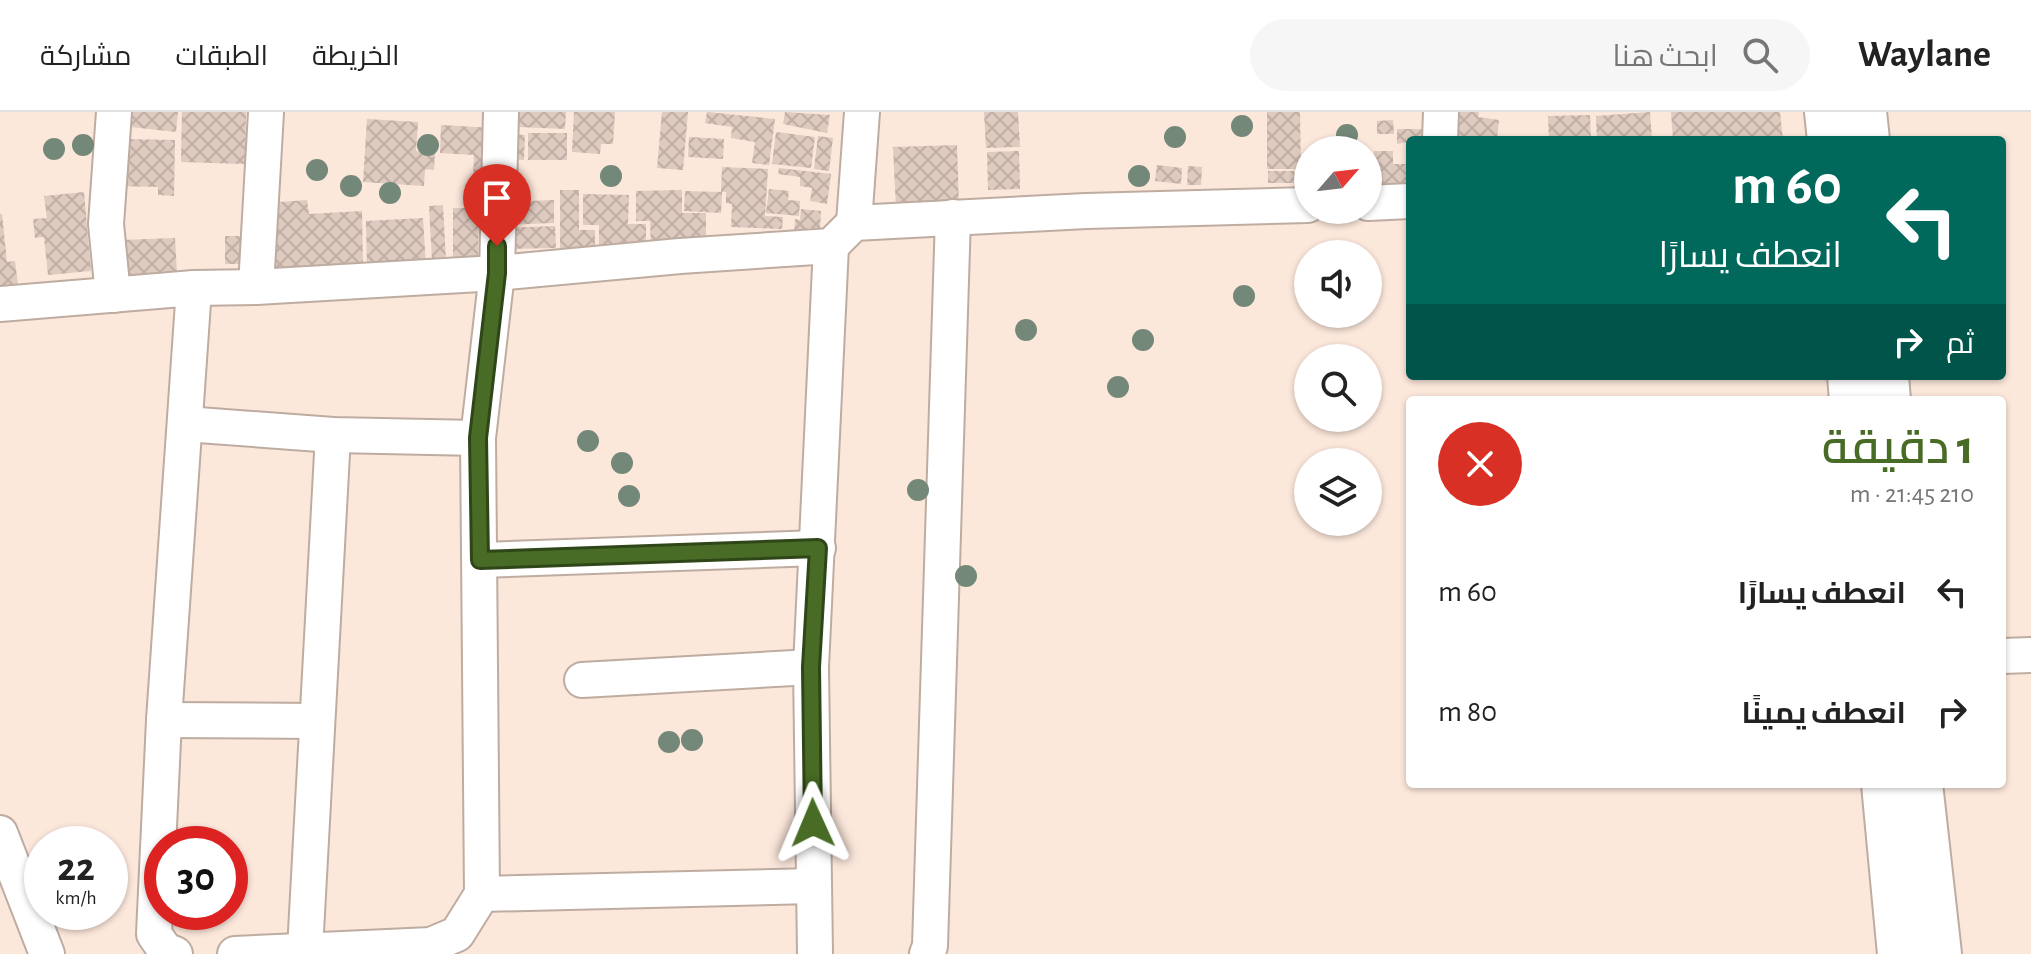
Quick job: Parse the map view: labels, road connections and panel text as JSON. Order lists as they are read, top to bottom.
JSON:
{
  "north": "top right",
  "page": {
    "header": "Waylane",
    "search": "ابحث هنا",
    "nav": ["الخريطة", "الطبقات", "مشاركة"],
    "turn": ["60 m", "انعطف يسارًا"],
    "then": "ثم",
    "heading": ["1 دقيقة", "210 m · 21:45"],
    "list": [
      {
        "name": "انعطف يسارًا",
        "value": "60 m"
      },
      {
        "name": "انعطف يمينًا",
        "value": "80 m"
      }
    ],
    "speed": "22 km/h",
    "limit": "30"
  }
}
